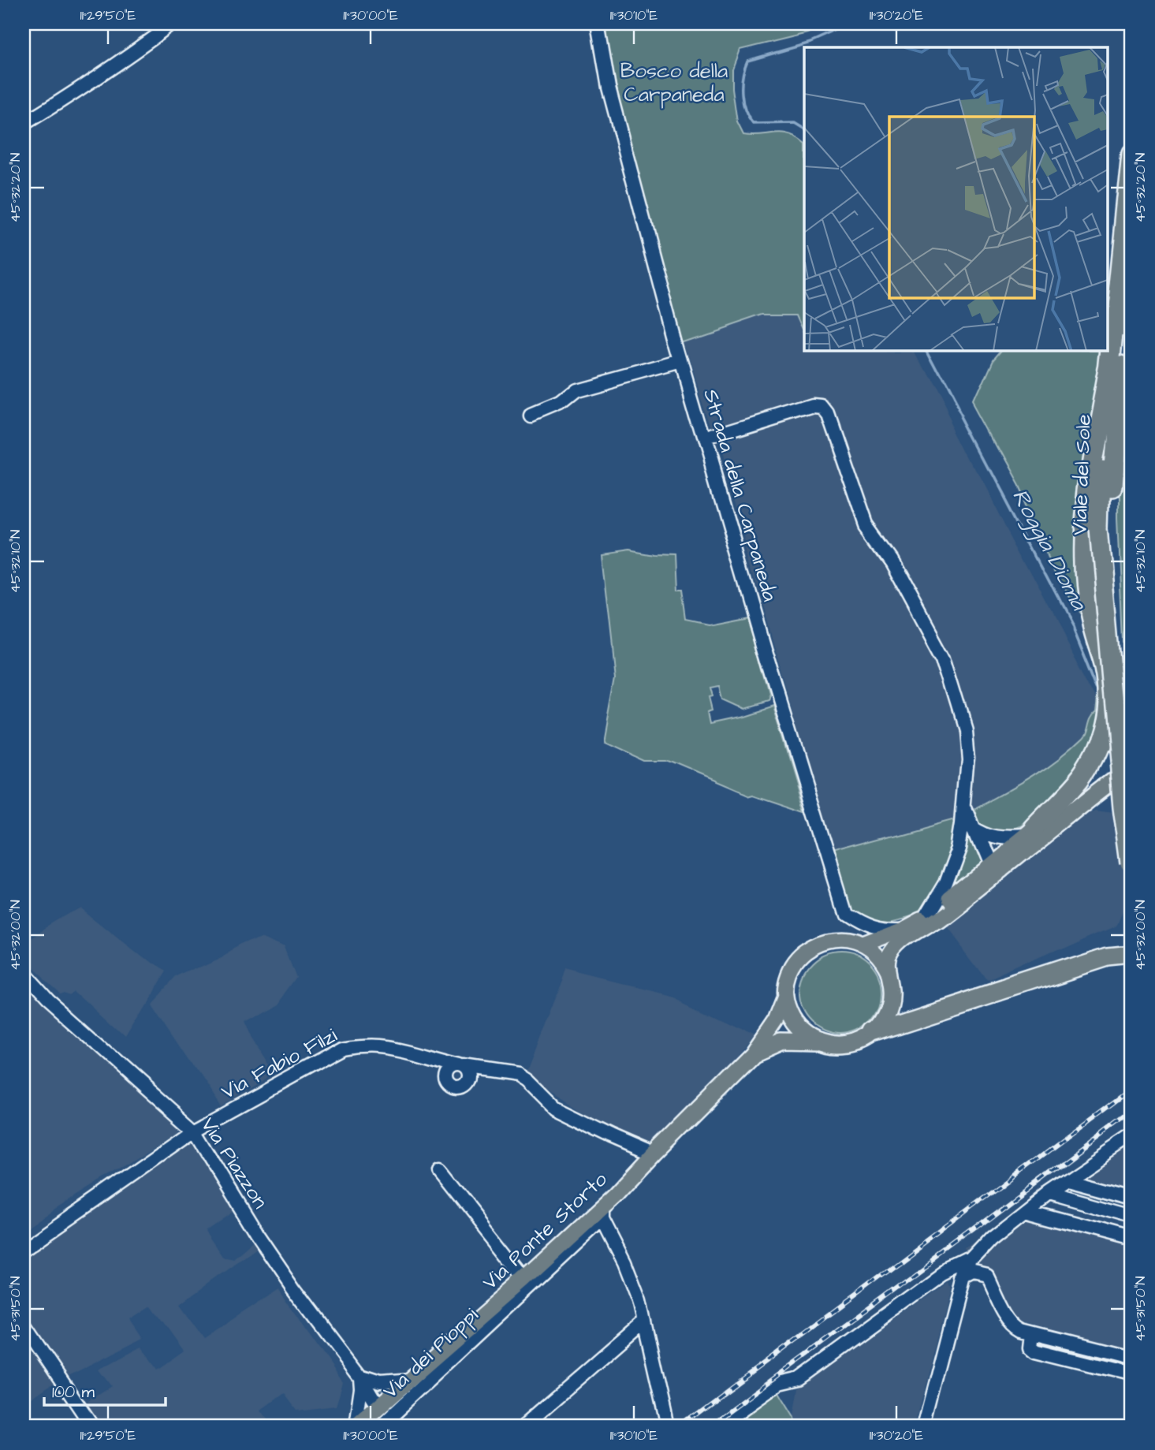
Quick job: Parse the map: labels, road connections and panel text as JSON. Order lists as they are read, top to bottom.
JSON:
{
  "streets": {
    "highway": ["Viale del Sole"],
    "main road": ["Via Ponte Storto"],
    "street": [
      "Strada della Carpaneda",
      "Via Fabio Filzi",
      "Via Piazzon",
      "Via dei Pioppi"
    ]
  },
  "crossings": [
    ["Via Fabio Filzi", "Via Piazzon"],
    ["Via Piazzon", "Via Ponte Storto"],
    ["Via Piazzon", "Via dei Pioppi"],
    ["Via Ponte Storto", "Via dei Pioppi"]
  ],
  "water": ["Roggia Dioma"],
  "parks": ["Bosco della Carpaneda"],
  "scale_bar": "100 m",
  "coordinates": [
    "11°29'50\"E",
    "11°30'00\"E",
    "11°30'10\"E",
    "11°30'20\"E",
    "45°32'20\"N",
    "45°32'10\"N",
    "45°32'00\"N",
    "45°31'50\"N"
  ]
}
